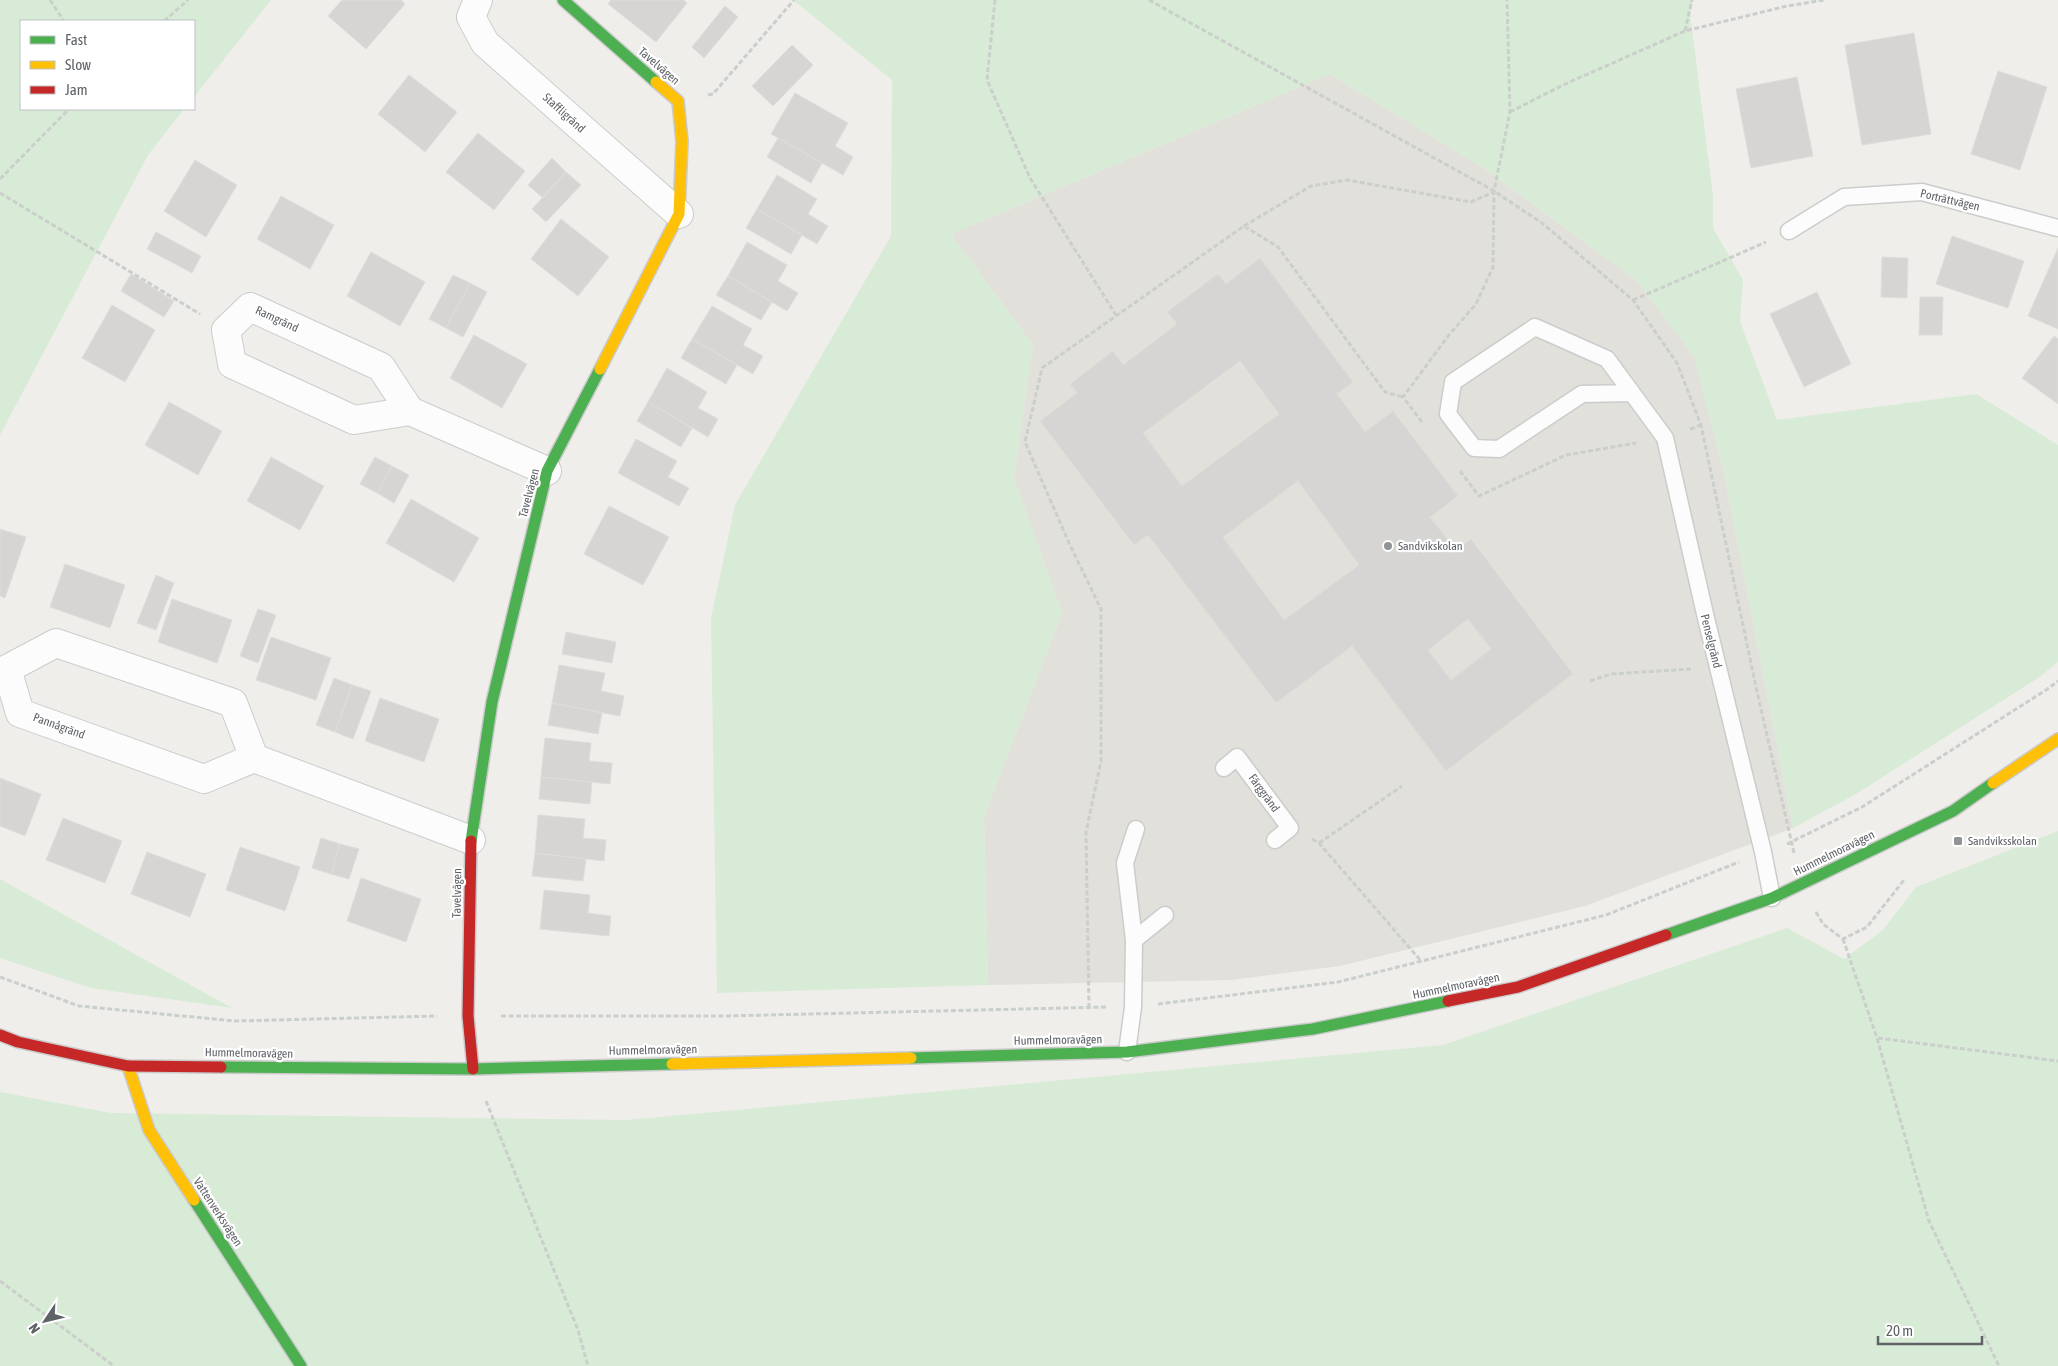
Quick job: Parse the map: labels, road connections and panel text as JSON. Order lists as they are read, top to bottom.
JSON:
{
  "streets": {
    "street": [
      "Tavelvägen",
      "Staffligränd",
      "Ramgränd",
      "Pannågränd",
      "Hummelmoravägen",
      "Vattenverksvägen"
    ],
    "lane": ["Porträttvägen", "Penselgränd", "Färggränd"]
  },
  "crossings": [
    ["Tavelvägen", "Staffligränd"],
    ["Tavelvägen", "Hummelmoravägen"],
    ["Penselgränd", "Hummelmoravägen"],
    ["Hummelmoravägen", "Vattenverksvägen"]
  ],
  "places": {
    "other": ["Sandvikskolan"],
    "transit": ["Sandviksskolan"]
  },
  "legend": ["Fast", "Slow", "Jam"],
  "scale_bar": "20 m",
  "north": "bottom left"
}
